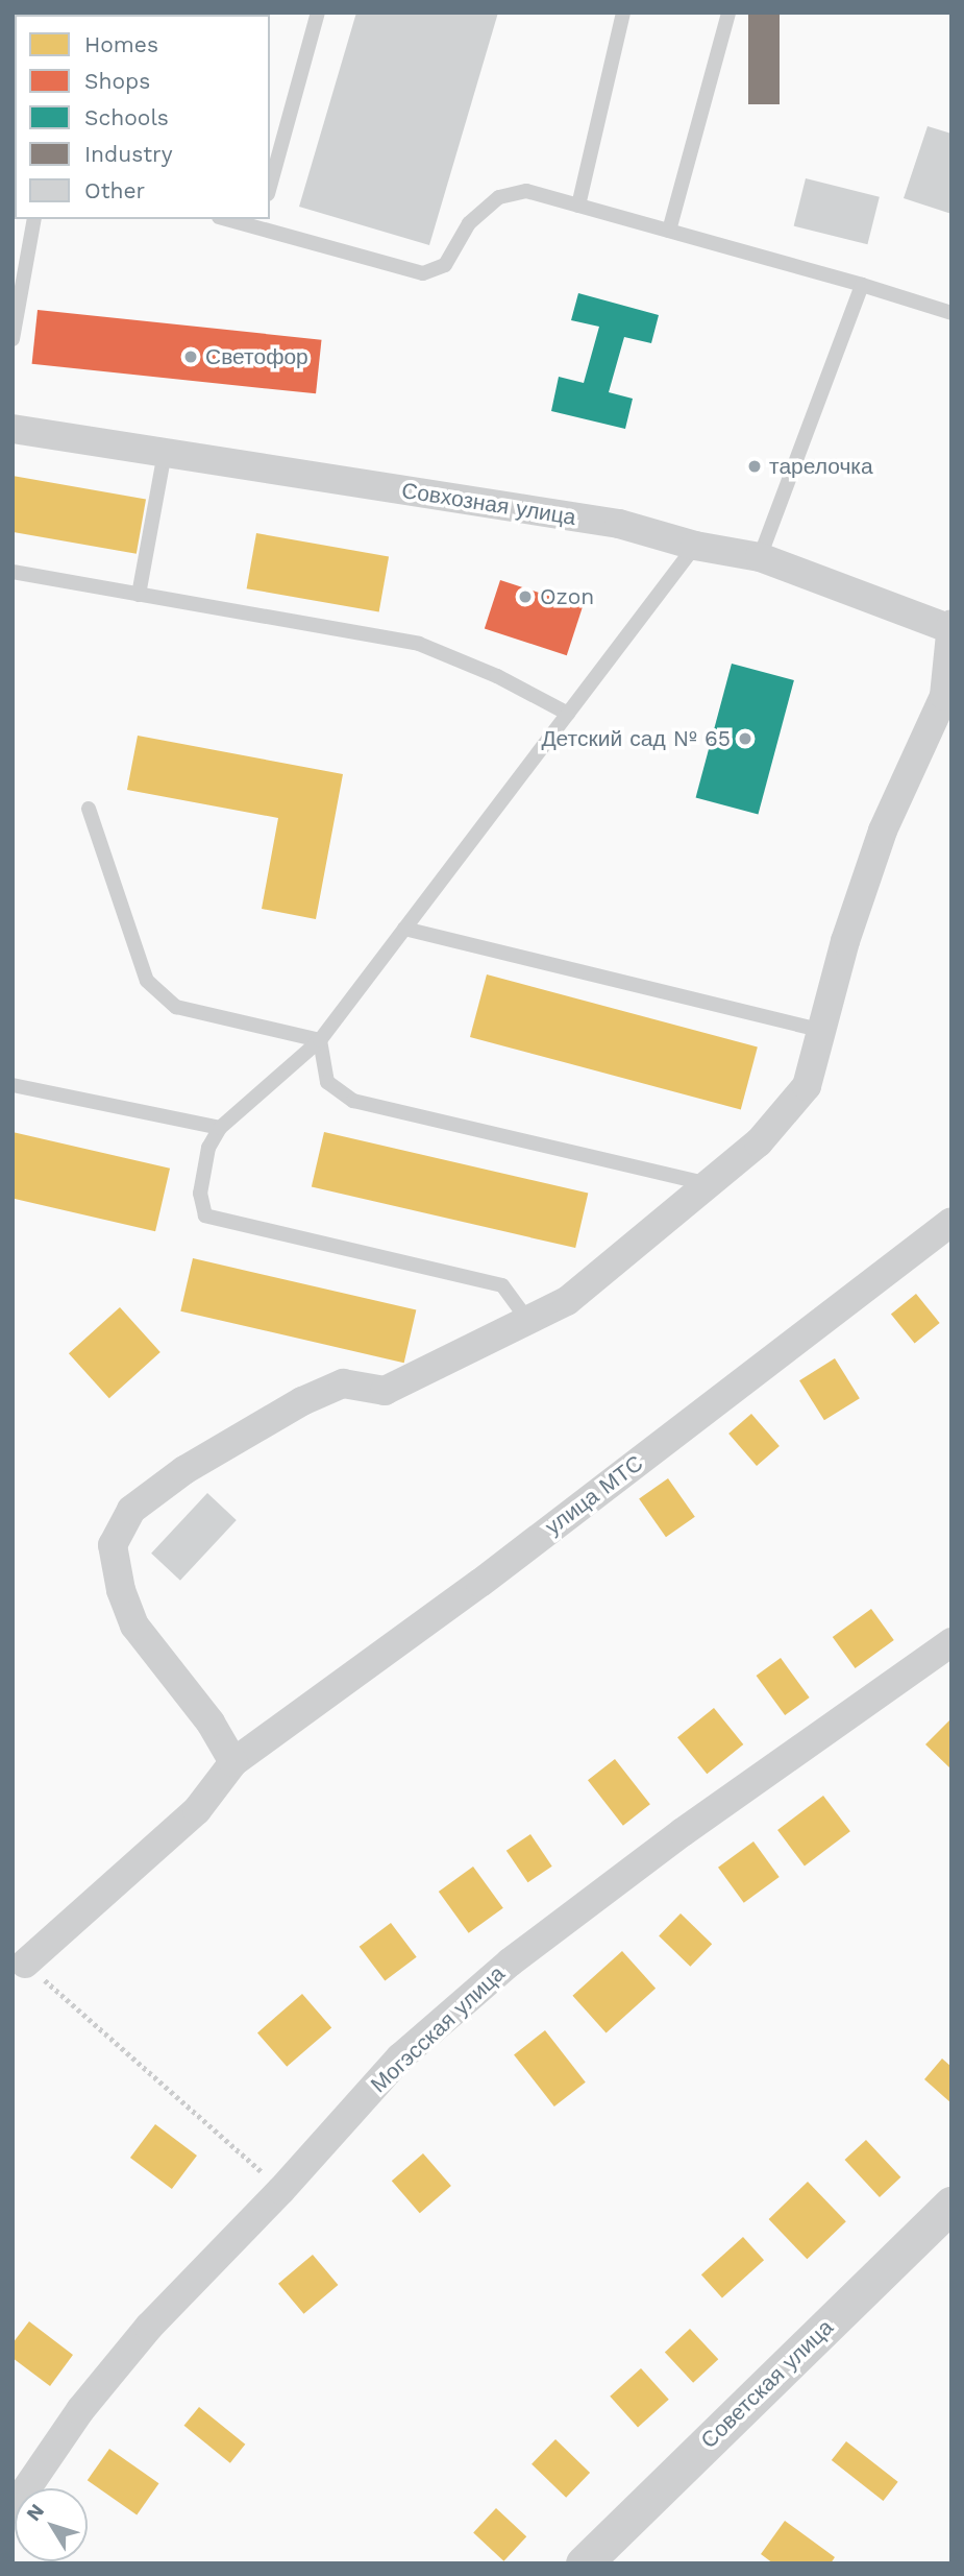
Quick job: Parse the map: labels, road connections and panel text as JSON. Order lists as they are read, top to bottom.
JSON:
{
  "streets": {
    "street": [
      "Совхозная улица",
      "улица МТС",
      "Могэсская улица",
      "Советская улица"
    ]
  },
  "places": [
    "Светофор",
    "тарелочка",
    "Ozon",
    "Детский сад № 65"
  ],
  "legend": [
    "Homes",
    "Shops",
    "Schools",
    "Industry",
    "Other"
  ],
  "north": "top left"
}
